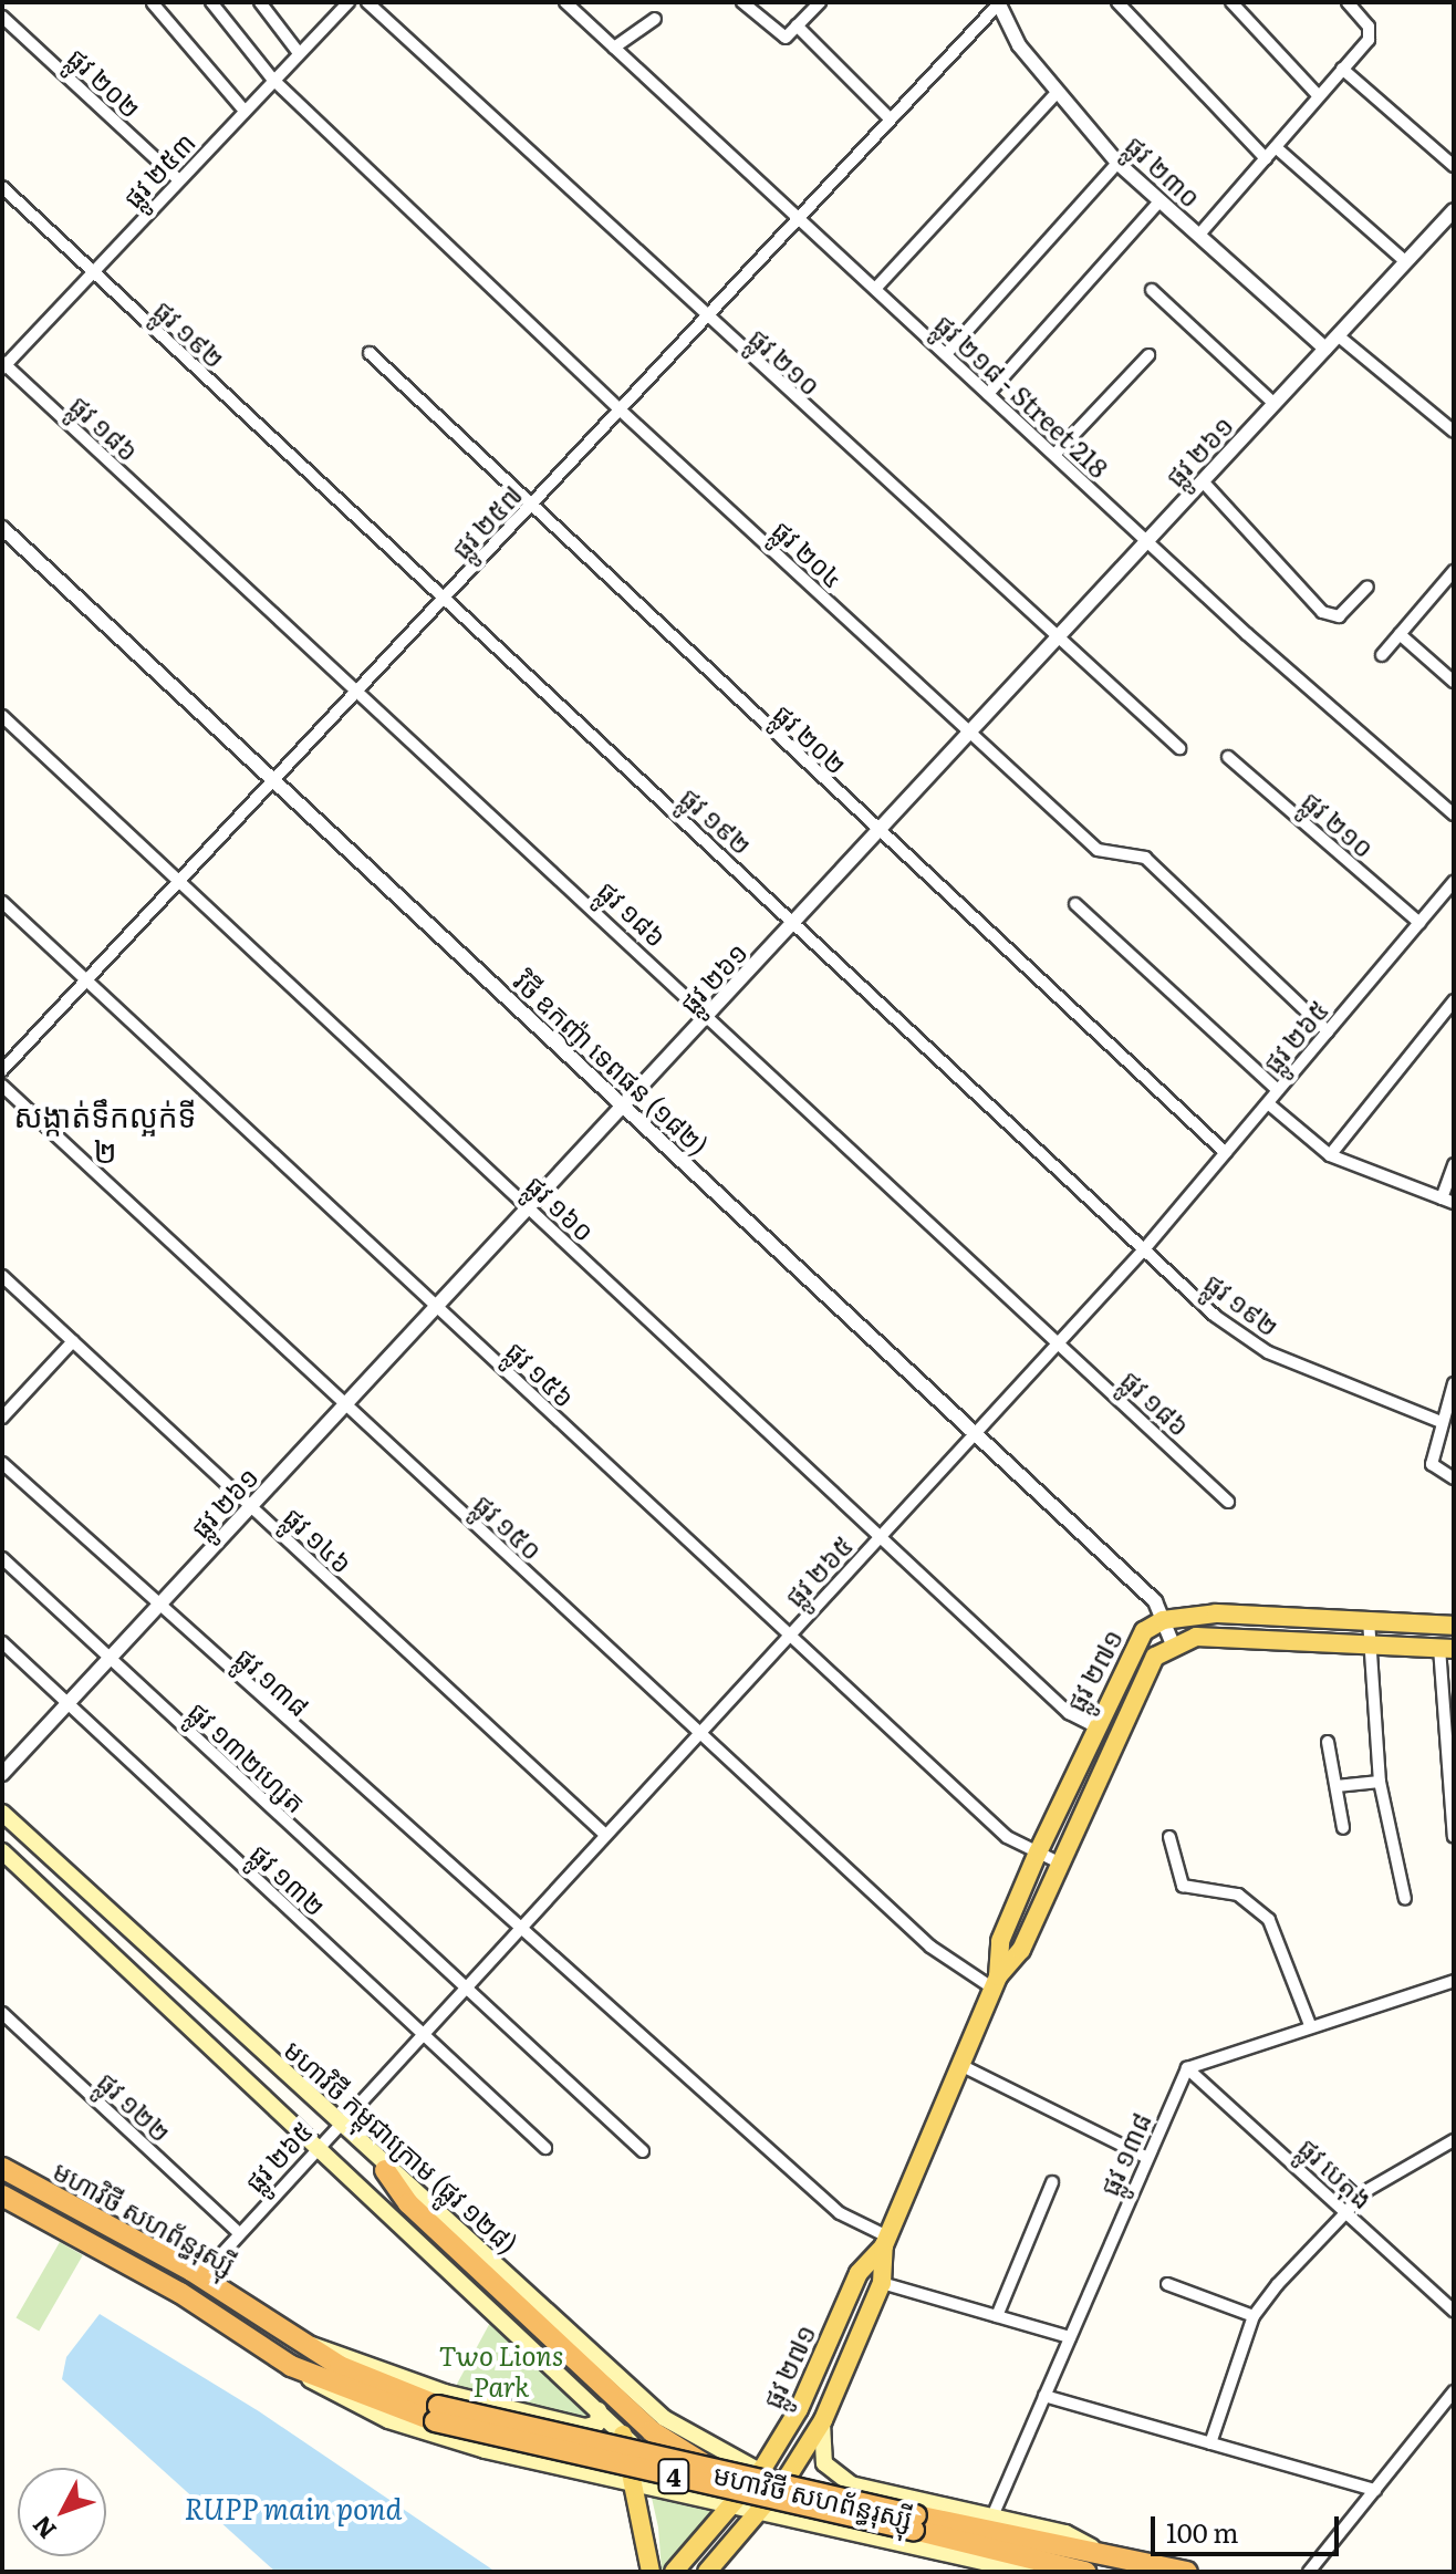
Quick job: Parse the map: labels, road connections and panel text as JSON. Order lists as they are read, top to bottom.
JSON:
{
  "streets": {
    "highway": ["មហាវិថី សហព័ន្ធរុស្ស៊ី", "4"],
    "main road": ["ផ្លូវ ២៧១", "មហាវិថី កម្ពុជាក្រោម (ផ្លូវ ១២៨)"],
    "street": [
      "ផ្លូវ ២០២",
      "ផ្លូវ ២៥៣",
      "ផ្លូវ ២៣០",
      "ផ្លូវ ១៩២",
      "ផ្លូវ ២១០",
      "ផ្លូវ ២១៨ - Street 218",
      "ផ្លូវ ១៨៦",
      "ផ្លូវ ២៦១",
      "ផ្លូវ ២៥៧",
      "ផ្លូវ ២០៤",
      "ផ្លូវ ២៦៥",
      "វិថី ឧកញ៉ា ទេពផន (១៨២)",
      "ផ្លូវ ១៦០",
      "ផ្លូវ ១៥៦",
      "ផ្លូវ ១៥០",
      "ផ្លូវ ១៤៦",
      "ផ្លូវ ១៣៨",
      "ផ្លូវ ១៣២ហ្សេត",
      "ផ្លូវ ១៣២",
      "ផ្លូវ ១២២",
      "ផ្លូវ បេតុង"
    ]
  },
  "crossings": [
    ["ផ្លូវ ២០២", "ផ្លូវ ២៥៣"],
    ["ផ្លូវ ២០២", "ផ្លូវ ២៦១"],
    ["ផ្លូវ ២០២", "ផ្លូវ ២៥៧"],
    ["ផ្លូវ ២០២", "ផ្លូវ ២៦៥"],
    ["ផ្លូវ ២៥៣", "ផ្លូវ ១៩២"],
    ["ផ្លូវ ២៥៣", "ផ្លូវ ១៨៦"],
    ["ផ្លូវ ២៥៣", "ផ្លូវ ២០៤"],
    ["ផ្លូវ ២៣០", "ផ្លូវ ២៦១"],
    ["ផ្លូវ ២៣០", "ផ្លូវ ២៥៧"],
    ["ផ្លូវ ១៩២", "ផ្លូវ ២៦១"],
    ["ផ្លូវ ១៩២", "ផ្លូវ ២៥៧"],
    ["ផ្លូវ ១៩២", "ផ្លូវ ២៦៥"],
    ["ផ្លូវ ២១០", "ផ្លូវ ២៦១"],
    ["ផ្លូវ ២១០", "ផ្លូវ ២៥៧"],
    ["ផ្លូវ ២១០", "ផ្លូវ ២៦៥"],
    ["ផ្លូវ ២១៨ - Street 218", "ផ្លូវ ២៦១"],
    ["ផ្លូវ ២១៨ - Street 218", "ផ្លូវ ២៥៧"],
    ["ផ្លូវ ១៨៦", "ផ្លូវ ២៦១"],
    ["ផ្លូវ ១៨៦", "ផ្លូវ ២៥៧"],
    ["ផ្លូវ ១៨៦", "ផ្លូវ ២៦៥"],
    ["ផ្លូវ ២៦១", "ផ្លូវ ២០៤"],
    ["ផ្លូវ ២៦១", "វិថី ឧកញ៉ា ទេពផន (១៨២)"],
    ["ផ្លូវ ២៦១", "ផ្លូវ ១៦០"],
    ["ផ្លូវ ២៦១", "ផ្លូវ ១៥៦"],
    ["ផ្លូវ ២៦១", "ផ្លូវ ១៥០"],
    ["ផ្លូវ ២៦១", "ផ្លូវ ១៤៦"],
    ["ផ្លូវ ២៦១", "ផ្លូវ ១៣៨"],
    ["ផ្លូវ ២៦១", "ផ្លូវ ១៣២ហ្សេត"],
    ["ផ្លូវ ២៦១", "ផ្លូវ ១៣២"],
    ["ផ្លូវ ២៥៧", "ផ្លូវ ២០៤"],
    ["ផ្លូវ ២៥៧", "វិថី ឧកញ៉ា ទេពផន (១៨២)"],
    ["ផ្លូវ ២៥៧", "ផ្លូវ ១៦០"],
    ["ផ្លូវ ២៥៧", "ផ្លូវ ១៥៦"],
    ["ផ្លូវ ២០៤", "ផ្លូវ ២៦៥"],
    ["ផ្លូវ ២៦៥", "វិថី ឧកញ៉ា ទេពផន (១៨២)"],
    ["ផ្លូវ ២៦៥", "ផ្លូវ ១៦០"],
    ["ផ្លូវ ២៦៥", "ផ្លូវ ១៥៦"],
    ["ផ្លូវ ២៦៥", "ផ្លូវ ១៥០"],
    ["ផ្លូវ ២៦៥", "ផ្លូវ ១៤៦"],
    ["ផ្លូវ ២៦៥", "ផ្លូវ ១៣៨"],
    ["ផ្លូវ ២៦៥", "ផ្លូវ ១៣២ហ្សេត"],
    ["ផ្លូវ ២៦៥", "ផ្លូវ ១៣២"],
    ["ផ្លូវ ២៦៥", "ផ្លូវ ១២២"],
    ["ផ្លូវ ២៦៥", "មហាវិថី កម្ពុជាក្រោម (ផ្លូវ ១២៨)"],
    ["ផ្លូវ ២៦៥", "មហាវិថី សហព័ន្ធរុស្ស៊ី"],
    ["វិថី ឧកញ៉ា ទេពផន (១៨២)", "ផ្លូវ ២៧១"],
    ["ផ្លូវ ១៦០", "ផ្លូវ ២៧១"],
    ["ផ្លូវ ១៥៦", "ផ្លូវ ២៧១"],
    ["ផ្លូវ ១៥០", "ផ្លូវ ២៧១"],
    ["ផ្លូវ ២៧១", "ផ្លូវ ១៣៨"],
    ["ផ្លូវ ២៧១", "មហាវិថី កម្ពុជាក្រោម (ផ្លូវ ១២៨)"],
    ["ផ្លូវ ២៧១", "មហាវិថី សហព័ន្ធរុស្ស៊ី"],
    ["ផ្លូវ ១៣៨", "ផ្លូវ បេតុង"],
    ["ផ្លូវ ១៣៨", "មហាវិថី សហព័ន្ធរុស្ស៊ី"],
    ["មហាវិថី កម្ពុជាក្រោម (ផ្លូវ ១២៨)", "មហាវិថី សហព័ន្ធរុស្ស៊ី"],
    ["មហាវិថី សហព័ន្ធរុស្ស៊ី", "4"]
  ],
  "districts": ["សង្កាត់ទឹកល្អក់ទី ២"],
  "water": ["RUPP main pond"],
  "parks": ["Two Lions Park"],
  "scale_bar": "100 m",
  "north": "bottom left"
}
